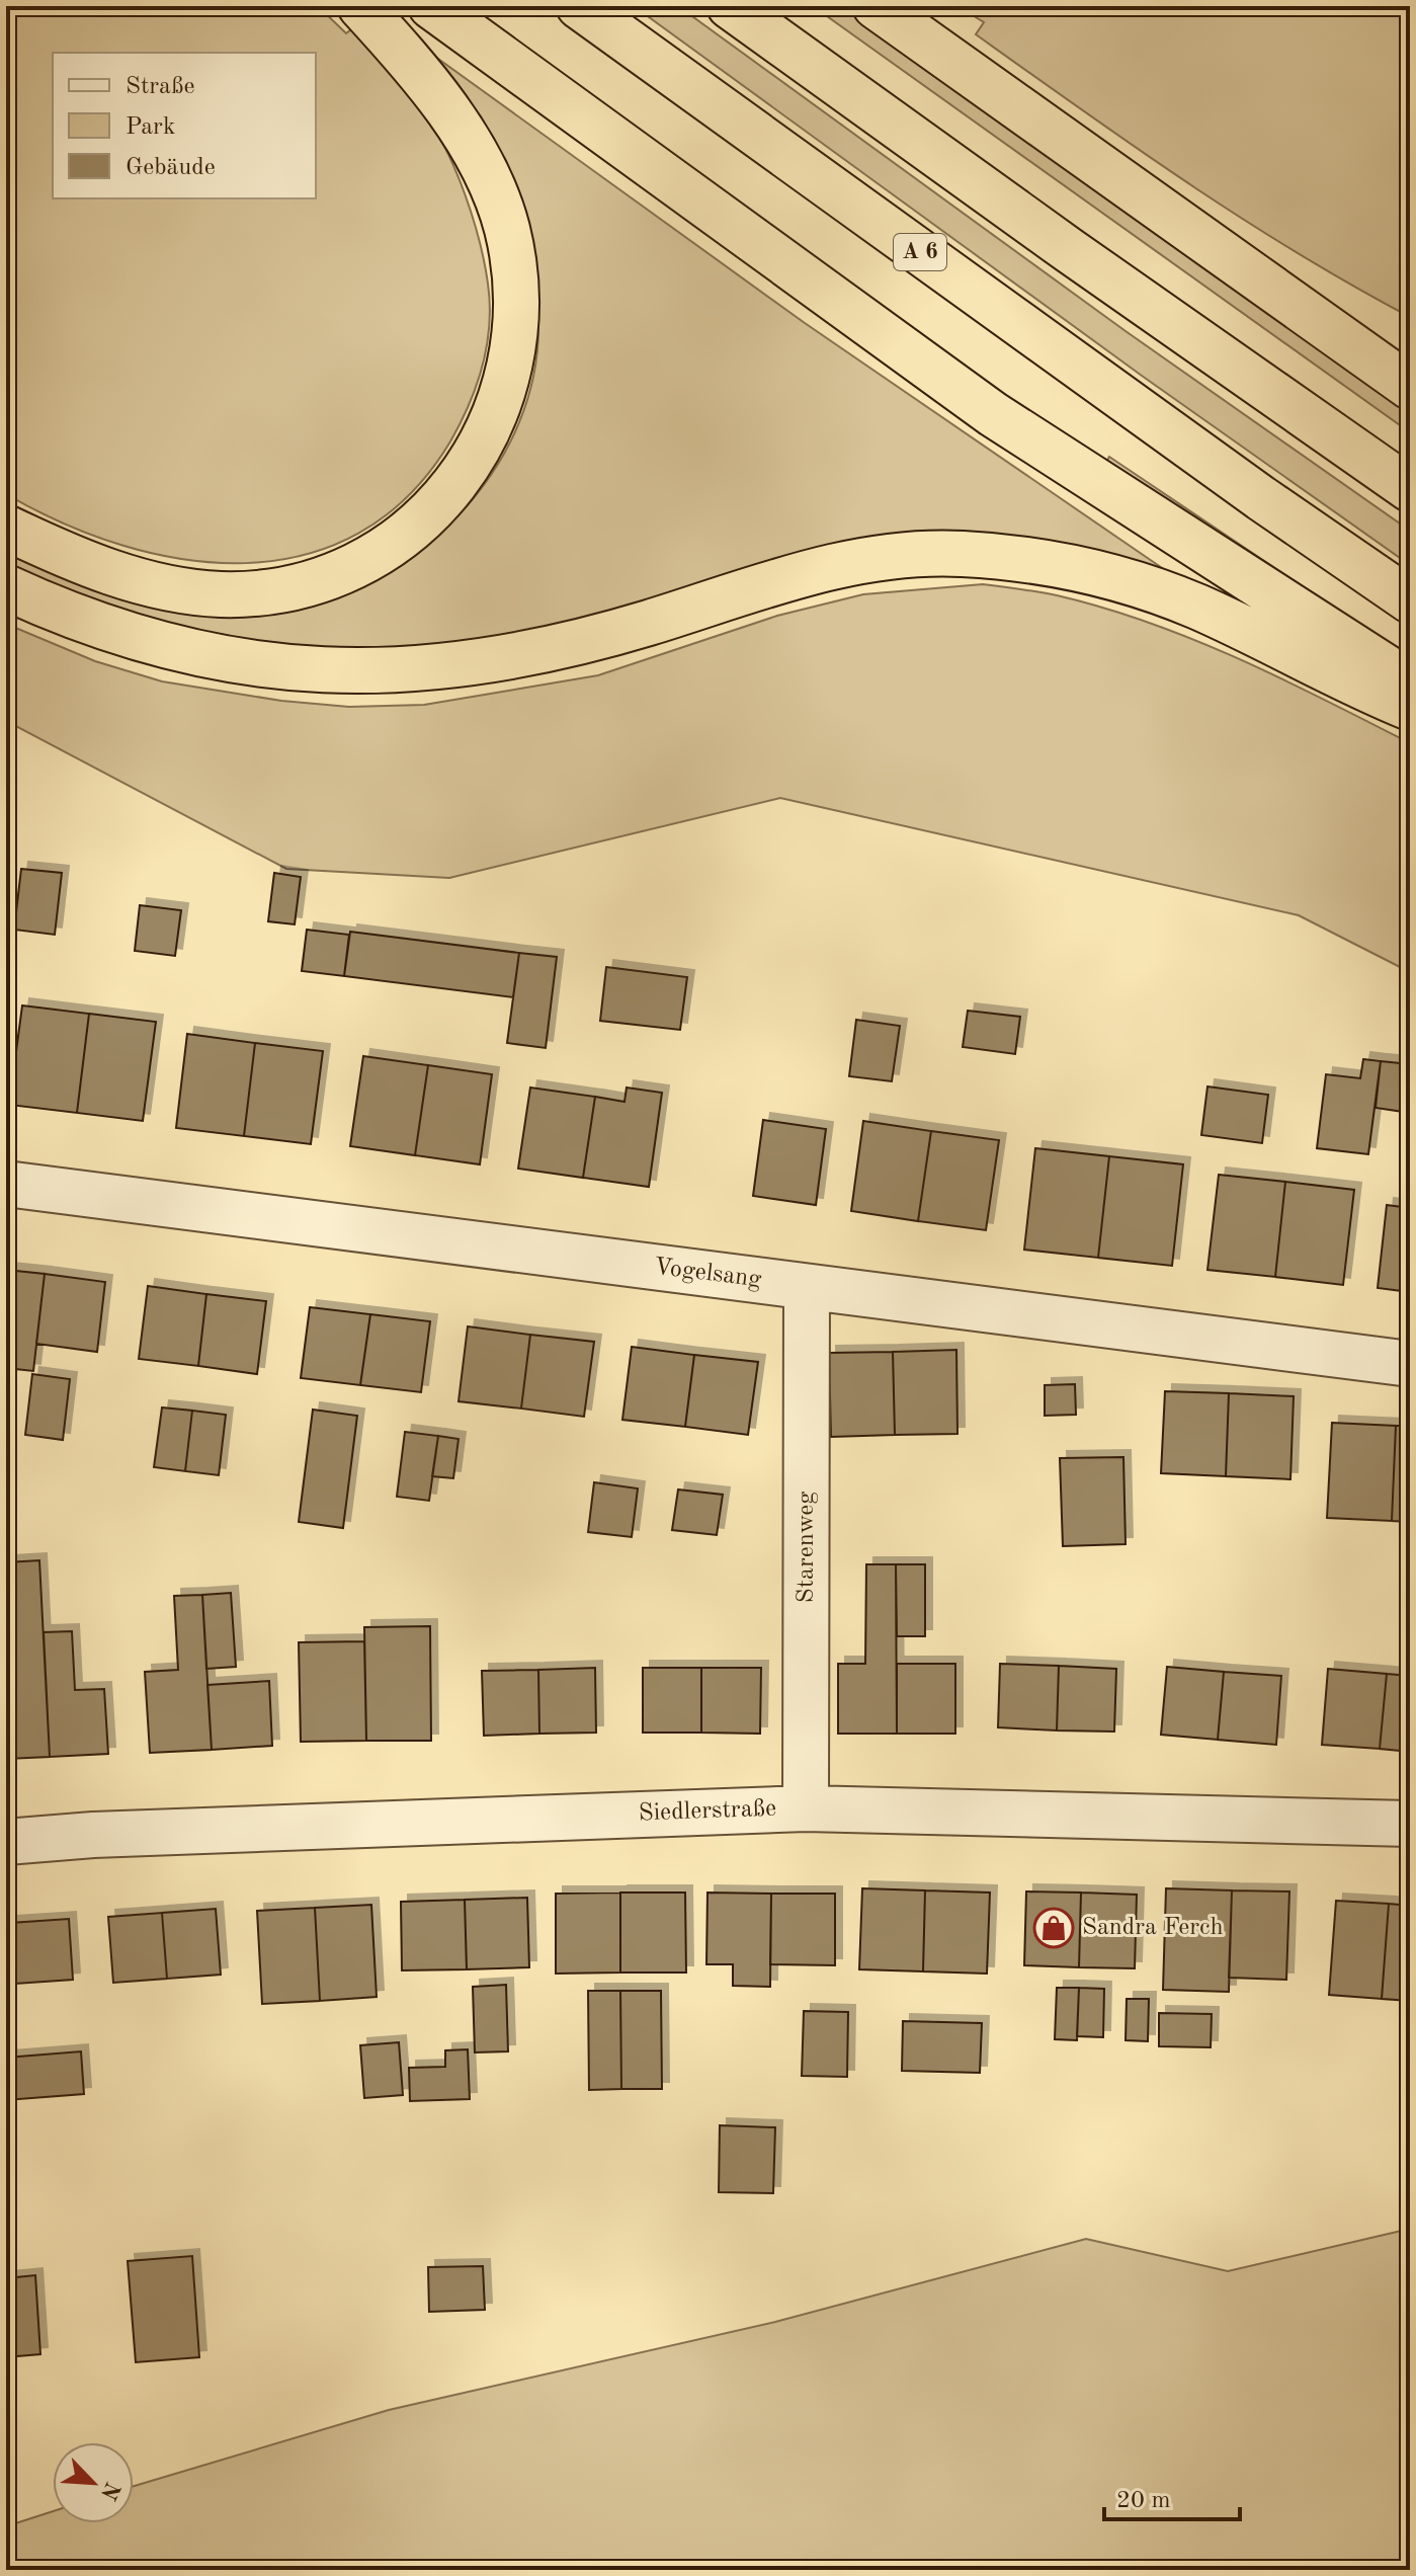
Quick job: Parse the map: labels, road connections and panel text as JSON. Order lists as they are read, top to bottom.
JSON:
{
  "streets": {
    "highway": ["A 6"],
    "street": ["Vogelsang", "Starenweg", "Siedlerstraße"]
  },
  "crossings": [
    ["Vogelsang", "Starenweg"],
    ["Starenweg", "Siedlerstraße"]
  ],
  "places": {
    "shop": ["Sandra Ferch"]
  },
  "legend": ["Straße", "Park", "Gebäude"],
  "scale_bar": "20 m",
  "north": "bottom right"
}
